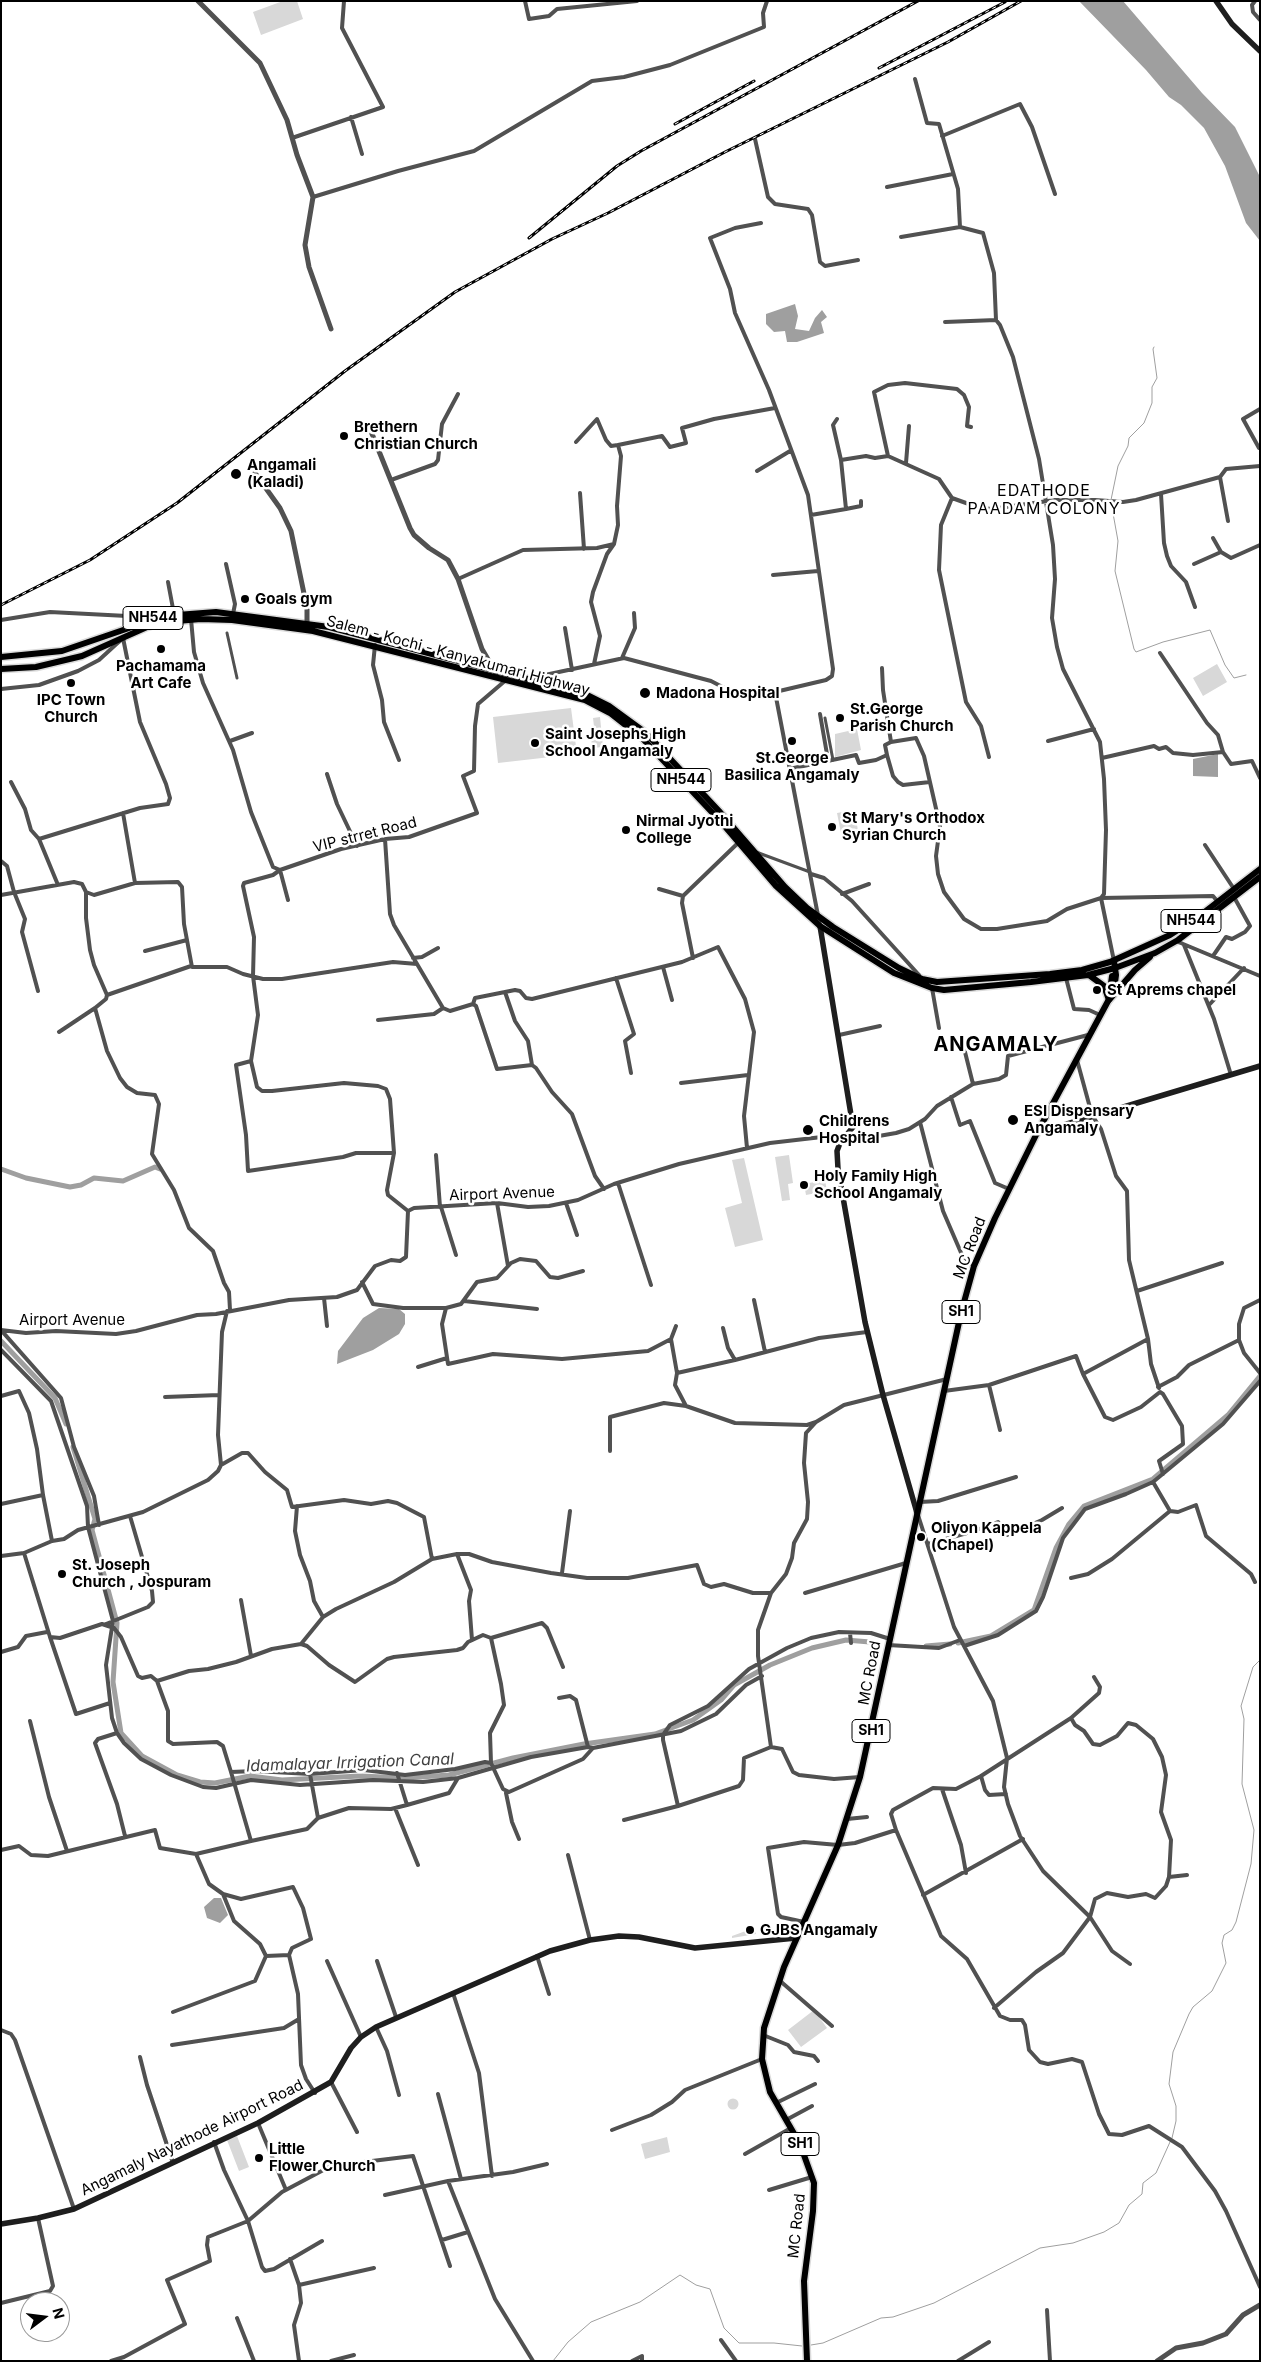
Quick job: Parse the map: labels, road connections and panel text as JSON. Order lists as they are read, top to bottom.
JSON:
{
  "streets": {
    "main road": [
      "NH544",
      "Salem - Kochi - Kanyakumari Highway",
      "MC Road",
      "SH1",
      "Angamaly Nayathode Airport Road"
    ],
    "street": ["VIP strret Road", "Airport Avenue"]
  },
  "crossings": [
    ["Salem - Kochi - Kanyakumari Highway", "VIP strret Road"],
    ["Salem - Kochi - Kanyakumari Highway", "MC Road"],
    ["Salem - Kochi - Kanyakumari Highway", "SH1"],
    ["MC Road", "SH1"],
    ["MC Road", "Angamaly Nayathode Airport Road"]
  ],
  "districts": ["EDATHODE PAADAM COLONY", "ANGAMALY"],
  "water": ["Idamalayar Irrigation Canal"],
  "places": [
    "Brethern Christian Church",
    "Angamali (Kaladi)",
    "Goals gym",
    "Pachamama Art Cafe",
    "IPC Town Church",
    "Madona Hospital",
    "St.George Parish Church",
    "St.George Basilica Angamaly",
    "Saint Josephs High School Angamaly",
    "St Mary's Orthodox Syrian Church",
    "Nirmal Jyothi College",
    "St Aprems chapel",
    "ESI Dispensary Angamaly",
    "Childrens Hospital",
    "Holy Family High School Angamaly",
    "Oliyon Kappela (Chapel)",
    "St. Joseph Church , Jospuram",
    "GJBS Angamaly",
    "Little Flower Church"
  ],
  "north": "right"
}
